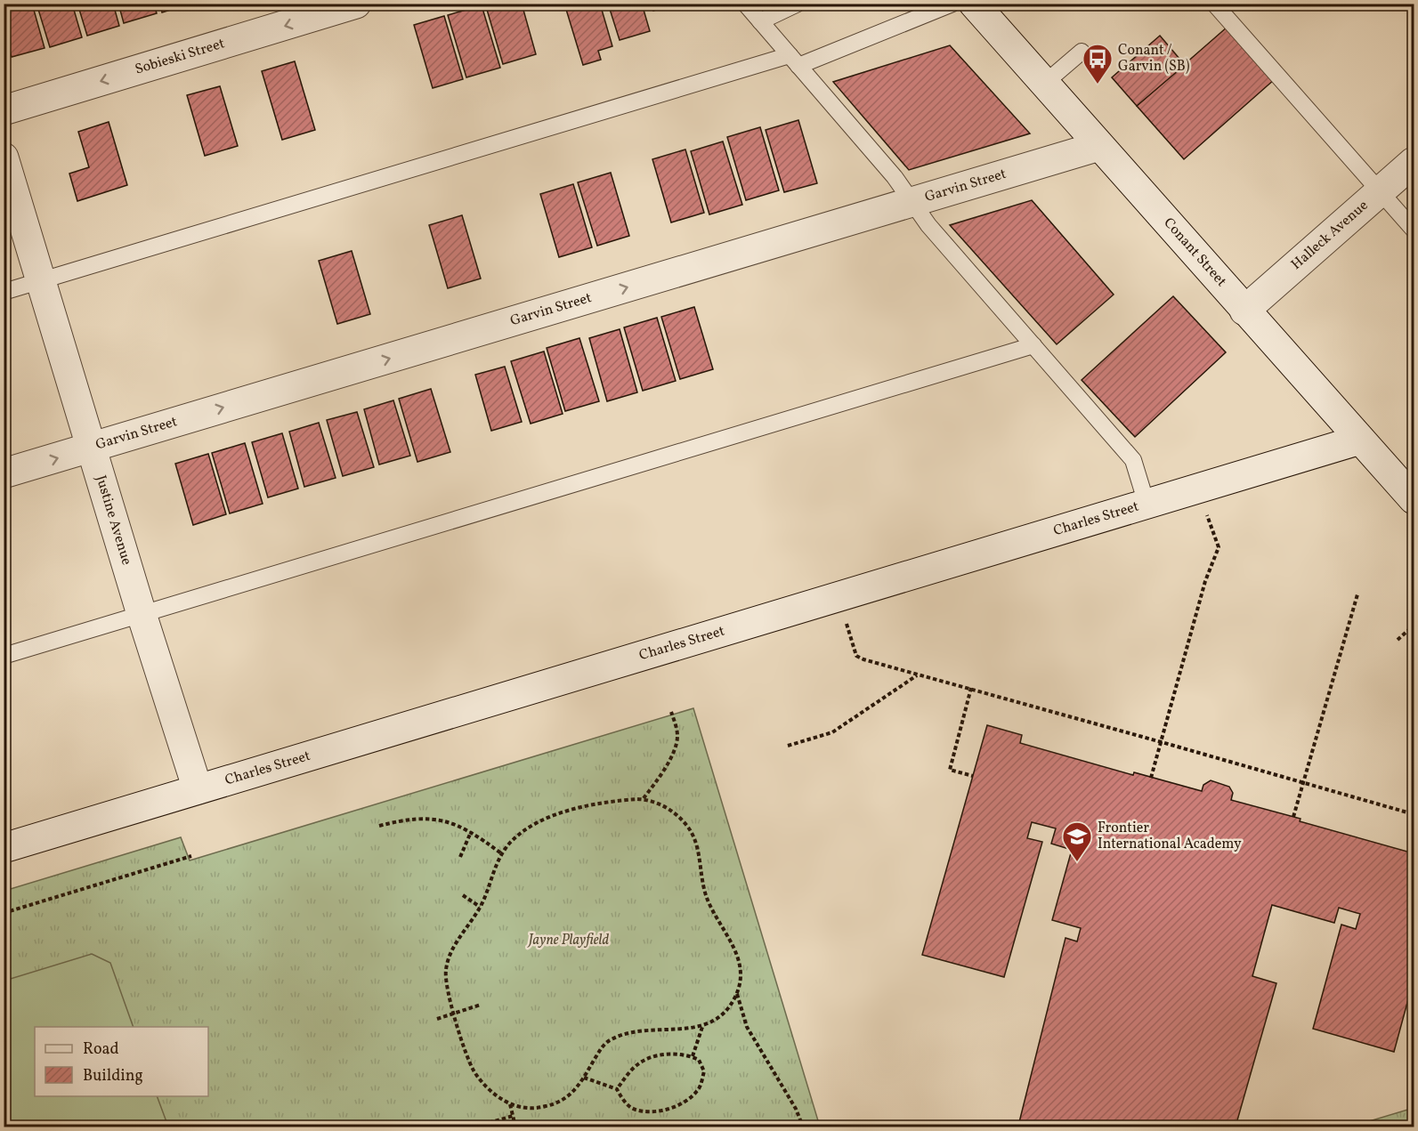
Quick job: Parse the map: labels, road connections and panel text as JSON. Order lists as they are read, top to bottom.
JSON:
{
  "streets": {
    "street": [
      "Sobieski Street",
      "Garvin Street",
      "Halleck Avenue",
      "Conant Street",
      "Charles Street",
      "Justine Avenue"
    ]
  },
  "crossings": [
    ["Garvin Street", "Conant Street"],
    ["Garvin Street", "Justine Avenue"],
    ["Halleck Avenue", "Conant Street"],
    ["Conant Street", "Charles Street"],
    ["Charles Street", "Justine Avenue"]
  ],
  "one_way": ["Sobieski Street", "Garvin Street"],
  "parks": ["Jayne Playfield"],
  "places": {
    "bus stop": ["Conant / Garvin (SB)"],
    "school or university": ["Frontier International Academy"]
  },
  "legend": ["Road", "Building"]
}
